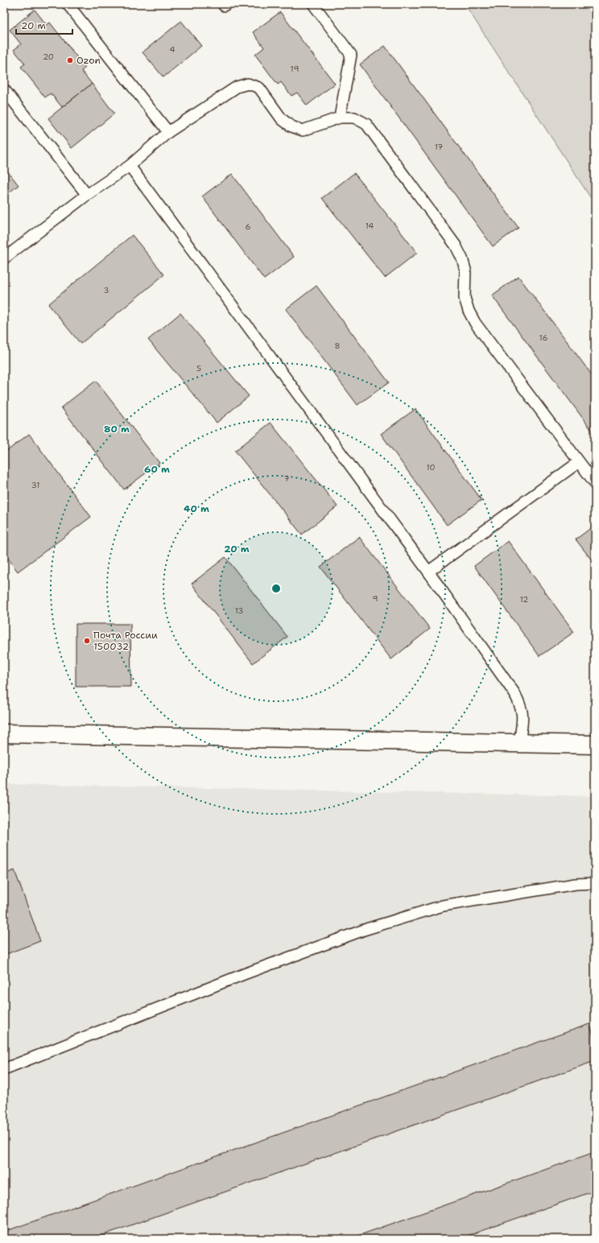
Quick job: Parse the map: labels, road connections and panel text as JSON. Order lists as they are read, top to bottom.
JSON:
{
  "places": ["Ozon", "Почта России 150032"],
  "house_numbers": [
    "4",
    "20",
    "19",
    "17",
    "14",
    "6",
    "3",
    "16",
    "8",
    "5",
    "10",
    "7",
    "31",
    "9",
    "12",
    "13"
  ],
  "scale_bar": "20 m",
  "rings": [
    "80 m",
    "60 m",
    "40 m",
    "20 m"
  ]
}
